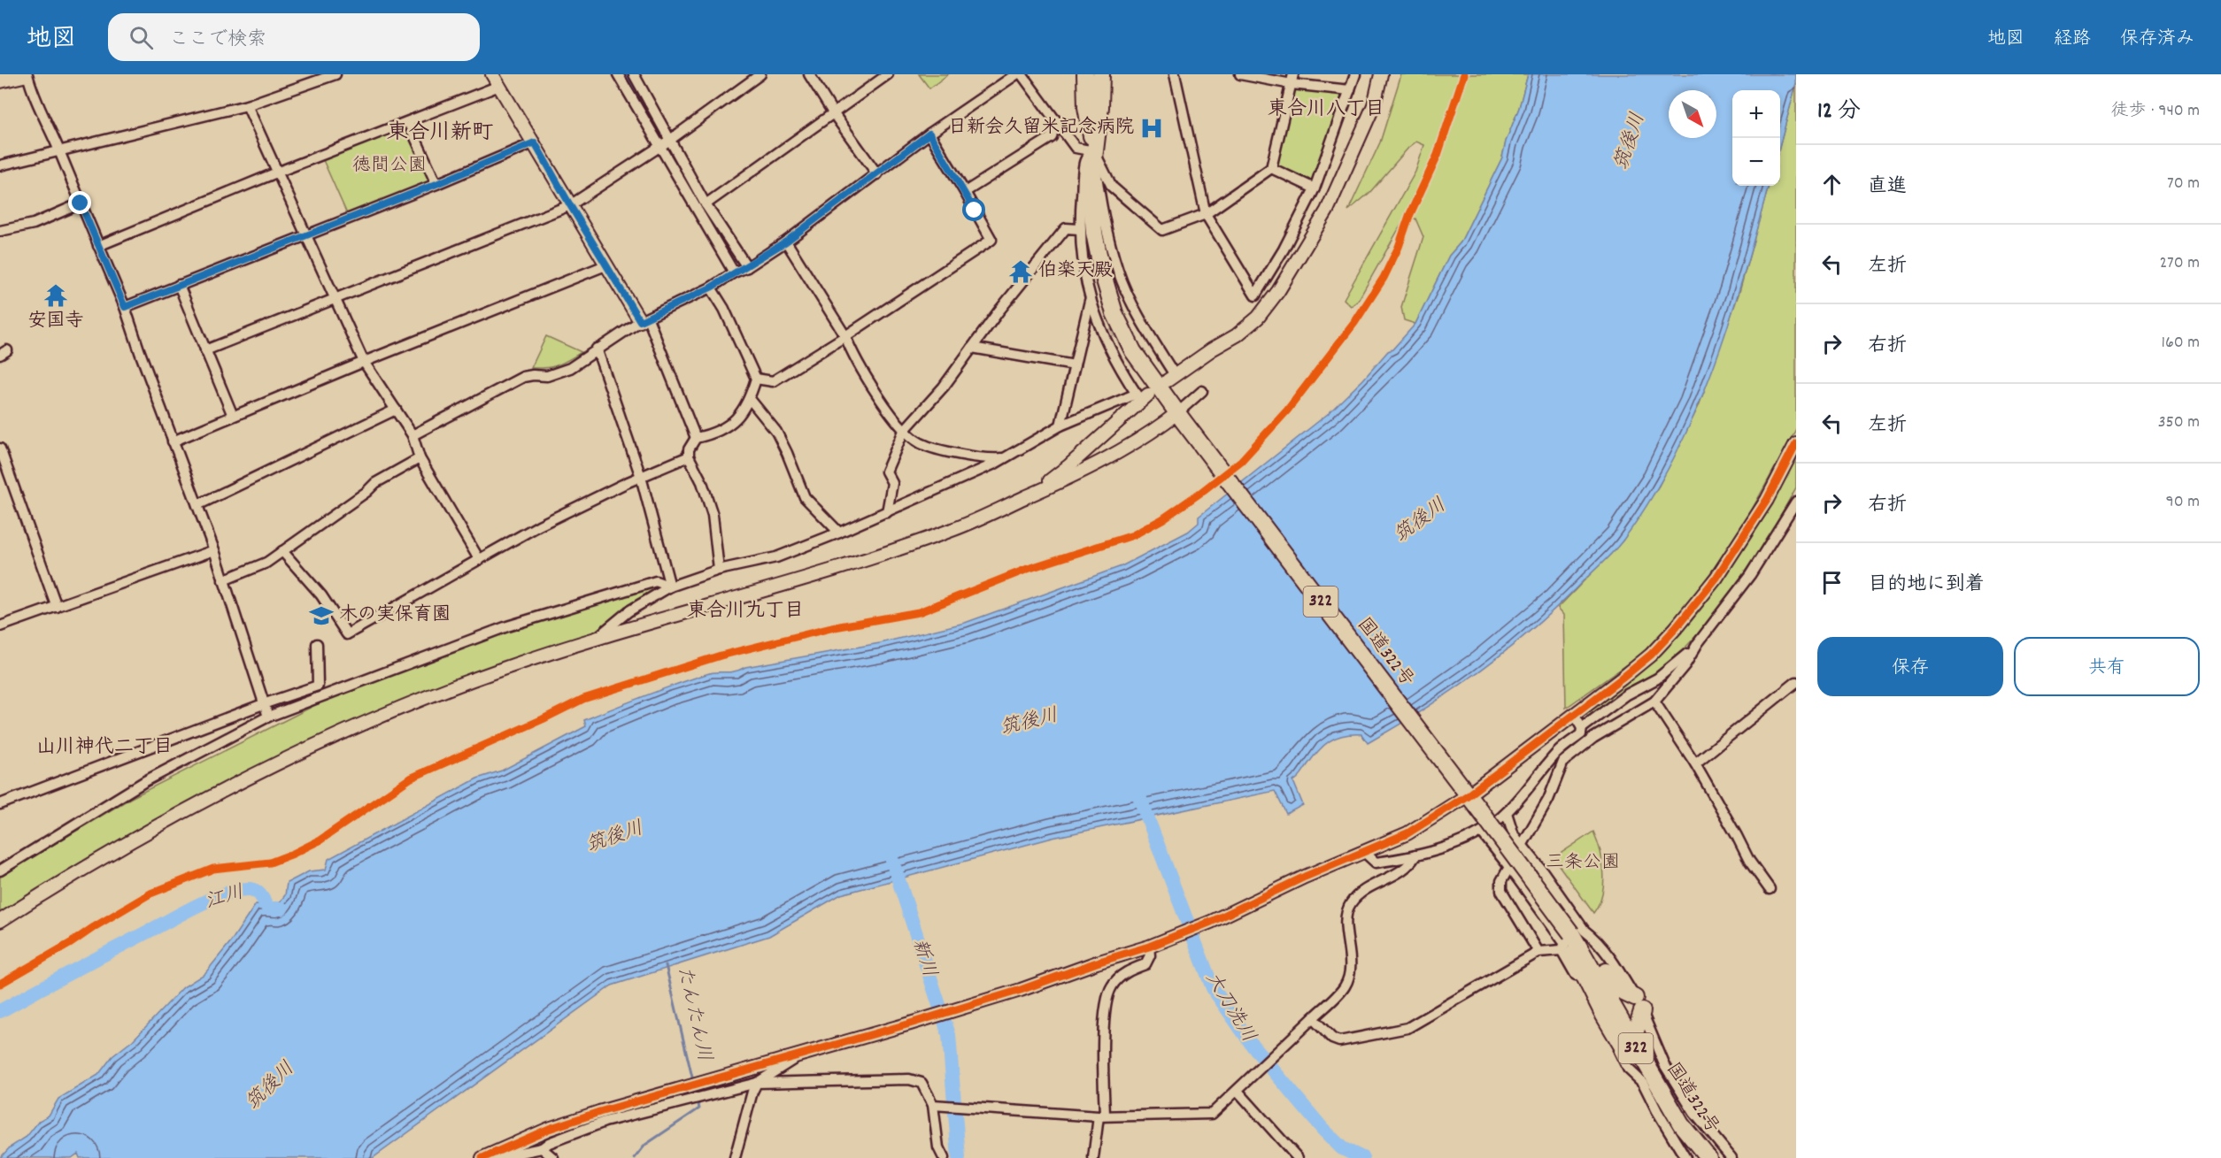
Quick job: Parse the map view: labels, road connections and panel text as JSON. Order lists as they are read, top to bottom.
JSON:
{
  "streets": {
    "highway": ["322", "国道322号"]
  },
  "districts": [
    "東合川八丁目",
    "東合川新町",
    "東合川九丁目",
    "山川神代二丁目"
  ],
  "water": [
    "筑後川",
    "江川",
    "新川",
    "大刀洗川",
    "たんたん川"
  ],
  "parks": ["徳間公園", "三条公園"],
  "places": {
    "hospital": ["日新会久留米記念病院"],
    "temple": ["伯楽天殿", "安国寺"],
    "school or university": ["木の実保育園"]
  },
  "north": "bottom right",
  "page": {
    "header": "地図",
    "search": "ここで検索",
    "nav": ["地図", "経路", "保存済み"],
    "heading": ["12 分", "徒歩 · 940 m"],
    "map_buttons": ["+", "−"],
    "list": [
      ["直進", "70 m"],
      ["左折", "270 m"],
      ["右折", "160 m"],
      ["左折", "350 m"],
      ["右折", "90 m"],
      "目的地に到着"
    ],
    "buttons": ["保存", "共有"]
  }
}
